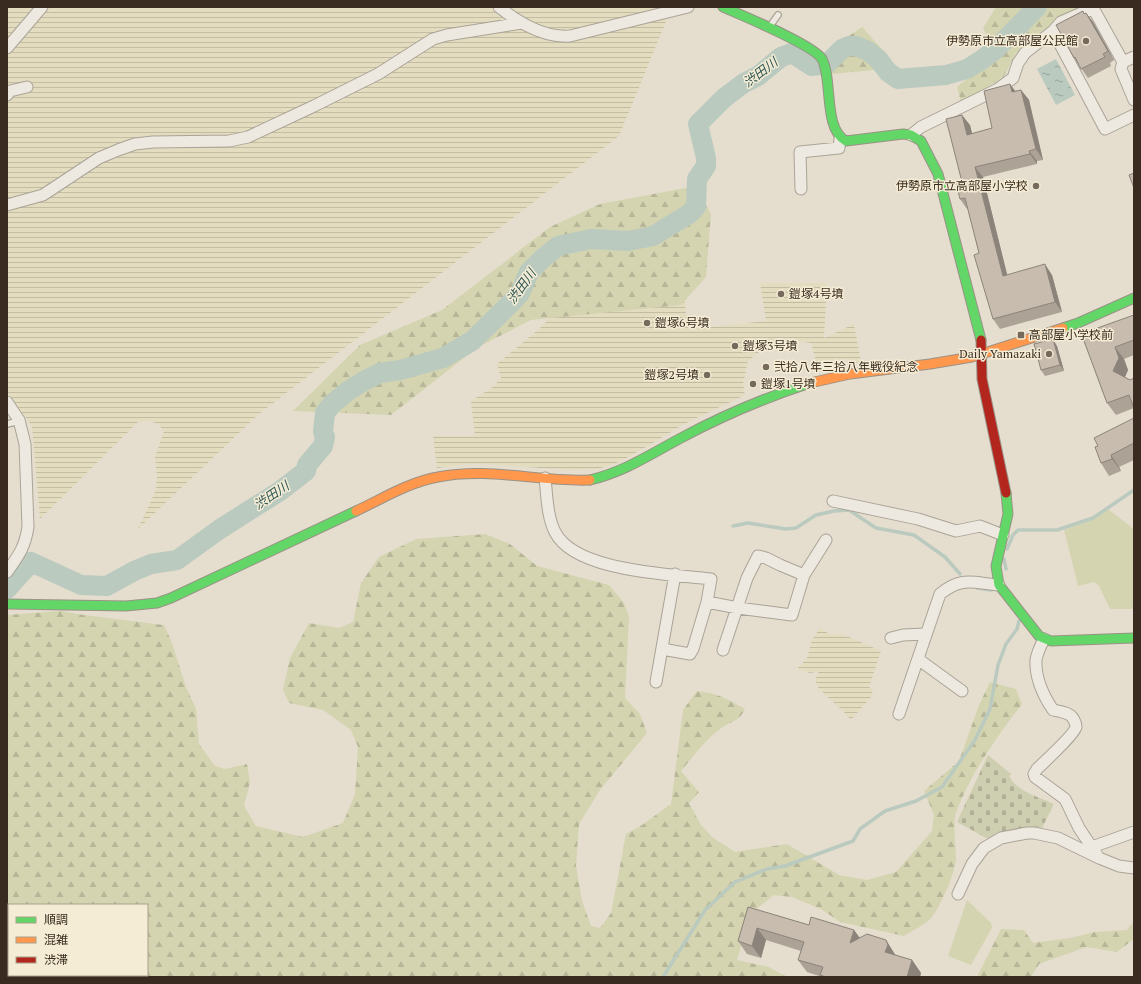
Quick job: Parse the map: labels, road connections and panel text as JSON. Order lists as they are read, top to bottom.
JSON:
{
  "water": ["渋田川"],
  "places": {
    "other": [
      "伊勢原市立高部屋公民館",
      "伊勢原市立高部屋小学校",
      "鎧塚4号墳",
      "鎧塚6号墳",
      "鎧塚3号墳",
      "Daily Yamazaki",
      "弐拾八年三拾八年戦役紀念",
      "鎧塚2号墳",
      "鎧塚1号墳"
    ],
    "transit": ["高部屋小学校前"]
  },
  "legend": ["順調", "混雑", "渋滞"]
}
